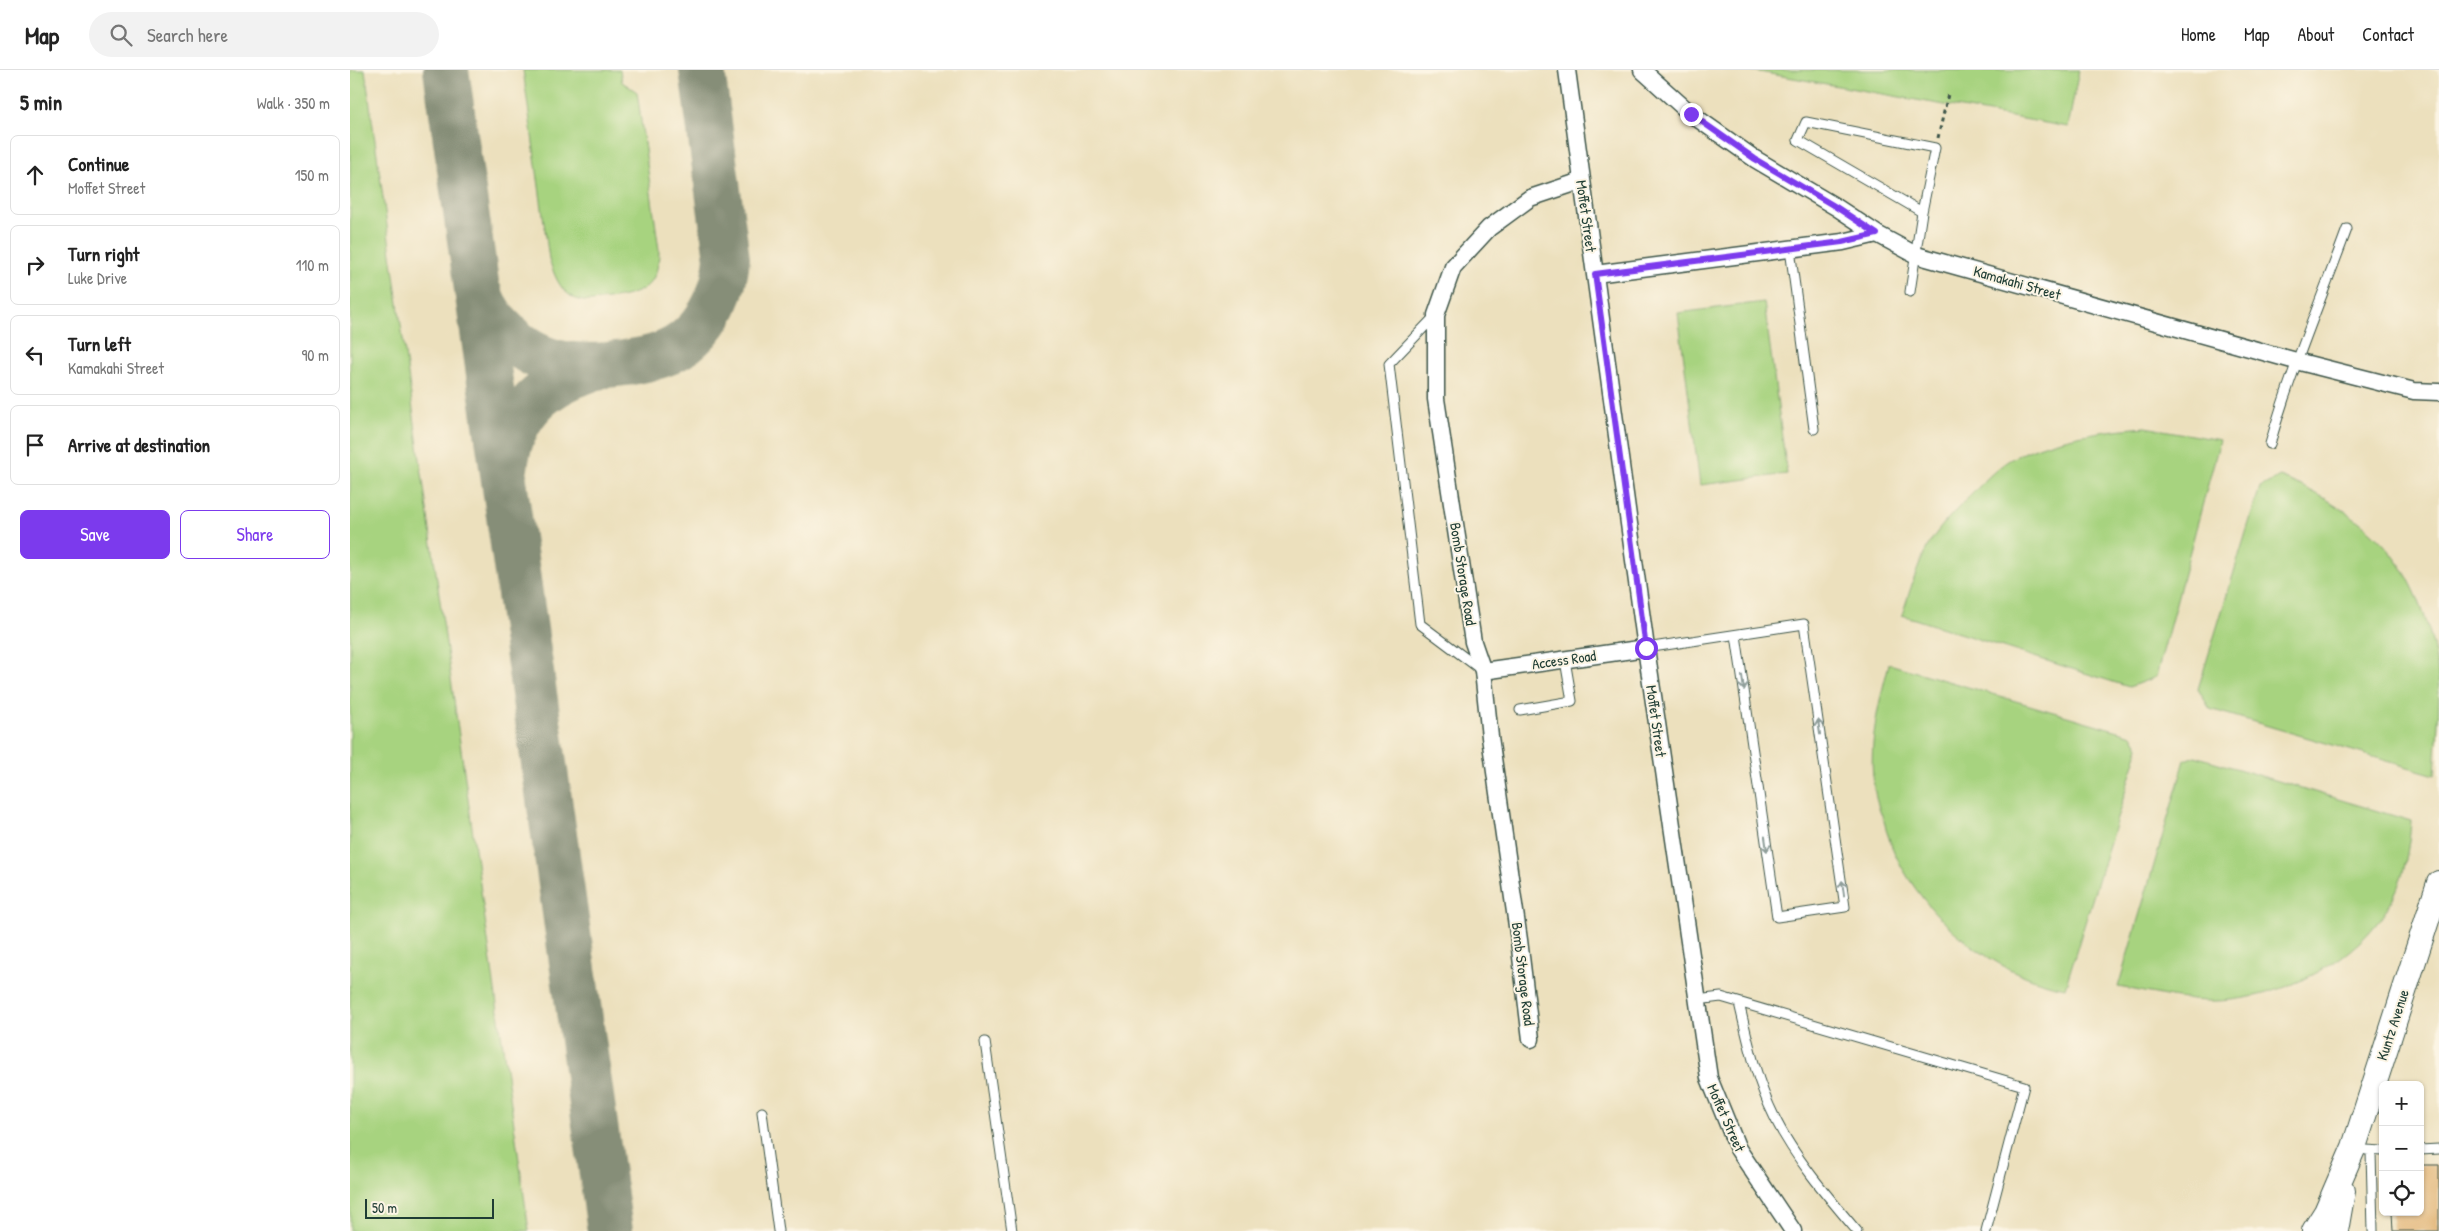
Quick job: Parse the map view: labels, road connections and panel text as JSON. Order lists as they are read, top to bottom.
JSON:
{
  "streets": {
    "street": [
      "Moffet Street",
      "Kamakahi Street",
      "Bomb Storage Road",
      "Access Road",
      "Kuntz Avenue"
    ]
  },
  "crossings": [
    ["Moffet Street", "Bomb Storage Road"],
    ["Moffet Street", "Access Road"],
    ["Bomb Storage Road", "Access Road"]
  ],
  "scale_bar": "50 m",
  "page": {
    "header": "Map",
    "search": "Search here",
    "nav": [
      "Home",
      "Map",
      "About",
      "Contact"
    ],
    "heading": ["5 min", "Walk · 350 m"],
    "list": [
      ["Continue", "Moffet Street", "150 m"],
      ["Turn right", "Luke Drive", "110 m"],
      ["Turn left", "Kamakahi Street", "90 m"],
      "Arrive at destination"
    ],
    "buttons": ["Save", "Share"],
    "map_buttons": ["+", "−"],
    "scale": "50 m"
  }
}
